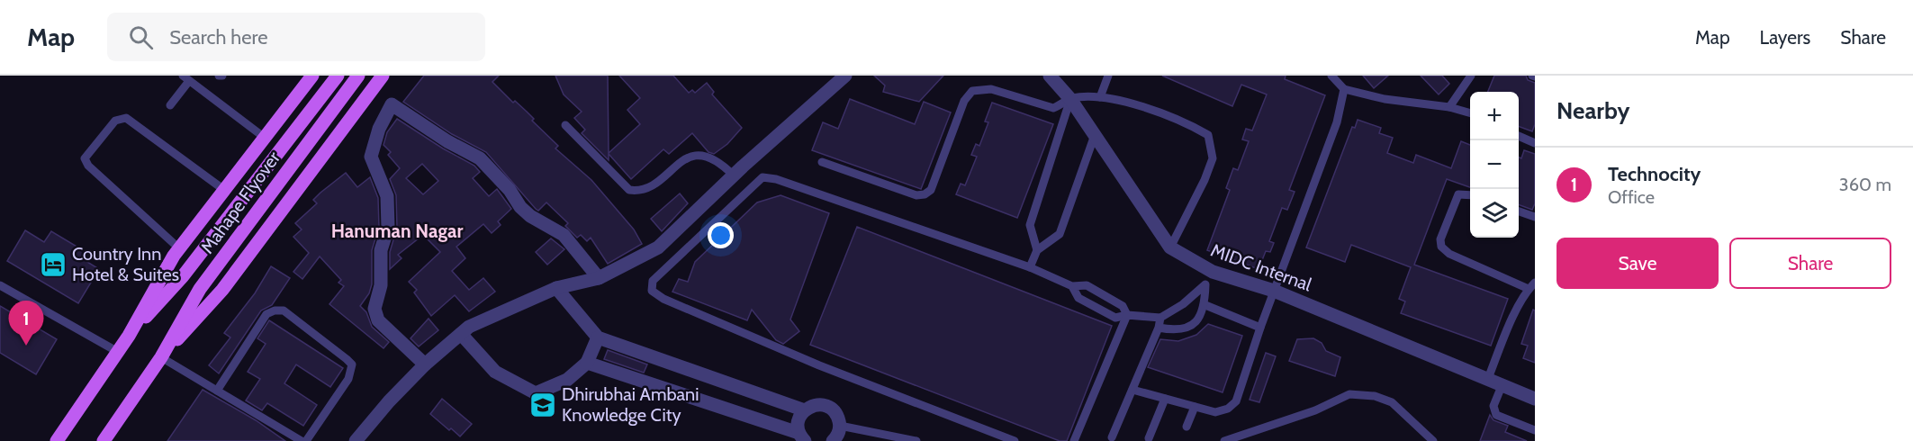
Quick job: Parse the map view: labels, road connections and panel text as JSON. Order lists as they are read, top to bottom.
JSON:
{
  "streets": {
    "main road": ["Mahape Flyover"],
    "street": ["MIDC Internal"]
  },
  "districts": ["Hanuman Nagar"],
  "places": {
    "hotel": ["Country Inn Hotel & Suites"],
    "school or university": ["Dhirubhai Ambani Knowledge City"]
  },
  "page": {
    "header": "Map",
    "search": "Search here",
    "nav": ["Map", "Layers", "Share"],
    "heading": "Nearby",
    "map_buttons": ["+", "−"],
    "list": [
      {
        "mark": "1",
        "name": "Technocity",
        "note": "Office",
        "value": "360 m"
      }
    ],
    "buttons": ["Save", "Share"],
    "pins": "1"
  }
}
